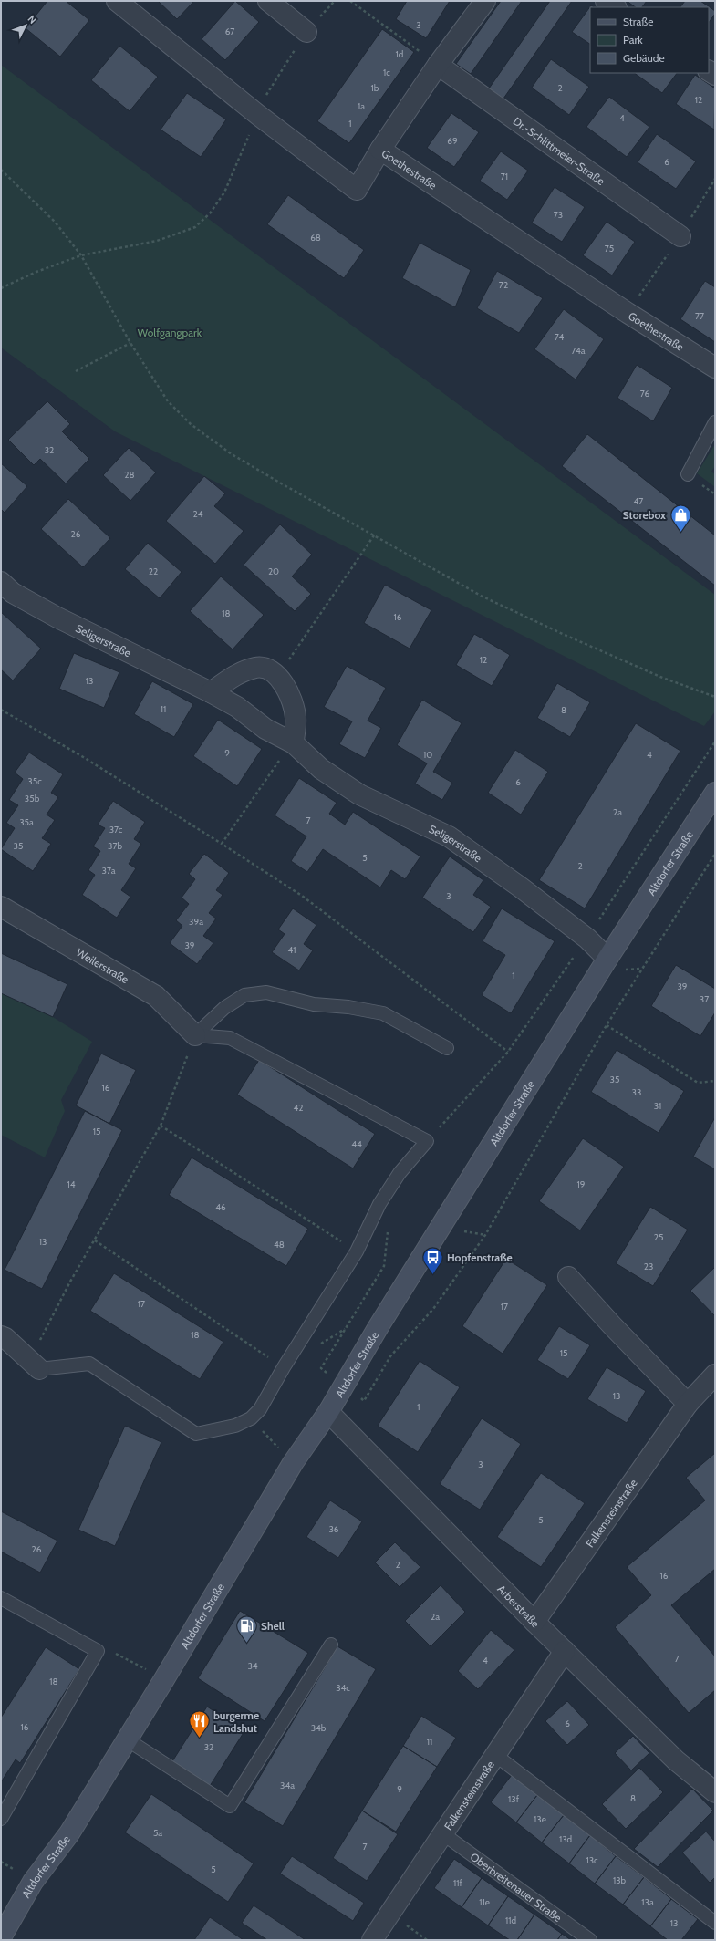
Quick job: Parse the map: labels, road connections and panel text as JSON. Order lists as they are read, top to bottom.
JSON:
{
  "streets": {
    "main road": ["Altdorfer Straße"],
    "street": [
      "Dr.-Schlittmeier-Straße",
      "Goethestraße",
      "Seligerstraße",
      "Weilerstraße",
      "Falkensteinstraße",
      "Arberstraße"
    ],
    "lane": ["Oberbreitenauer Straße"]
  },
  "crossings": [
    ["Seligerstraße", "Altdorfer Straße"],
    ["Altdorfer Straße", "Arberstraße"],
    ["Falkensteinstraße", "Arberstraße"],
    ["Falkensteinstraße", "Oberbreitenauer Straße"]
  ],
  "parks": ["Wolfgangpark"],
  "places": {
    "shop": ["Storebox"],
    "bus stop": ["Hopfenstraße"],
    "fuel station": ["Shell"],
    "restaurant": ["burgerme Landshut"]
  },
  "house_numbers": [
    "3",
    "67",
    "1d",
    "1c",
    "1b",
    "2",
    "12",
    "1a",
    "4",
    "1",
    "69",
    "6",
    "71",
    "73",
    "68",
    "75",
    "72",
    "77",
    "74",
    "74a",
    "76",
    "32",
    "28",
    "47",
    "24",
    "26",
    "22",
    "20",
    "18",
    "16",
    "12",
    "13",
    "11",
    "8",
    "9",
    "10",
    "4",
    "35c",
    "6",
    "35b",
    "2a",
    "7",
    "35a",
    "37c",
    "35",
    "37b",
    "5",
    "2",
    "37a",
    "3",
    "39a",
    "39",
    "41",
    "1",
    "39",
    "37",
    "35",
    "16",
    "33",
    "31",
    "42",
    "15",
    "44",
    "14",
    "19",
    "46",
    "25",
    "13",
    "48",
    "23",
    "17",
    "17",
    "18",
    "15",
    "13",
    "1",
    "3",
    "5",
    "36",
    "26",
    "2",
    "16",
    "2a",
    "7",
    "4",
    "34",
    "18",
    "34c",
    "6",
    "16",
    "34b",
    "11",
    "32",
    "34a",
    "9",
    "8",
    "13f",
    "13e",
    "5a",
    "13d",
    "7",
    "13c",
    "5",
    "13b",
    "11f",
    "11e",
    "13a",
    "11d",
    "13"
  ],
  "legend": ["Straße", "Park", "Gebäude"],
  "north": "top right"
}
